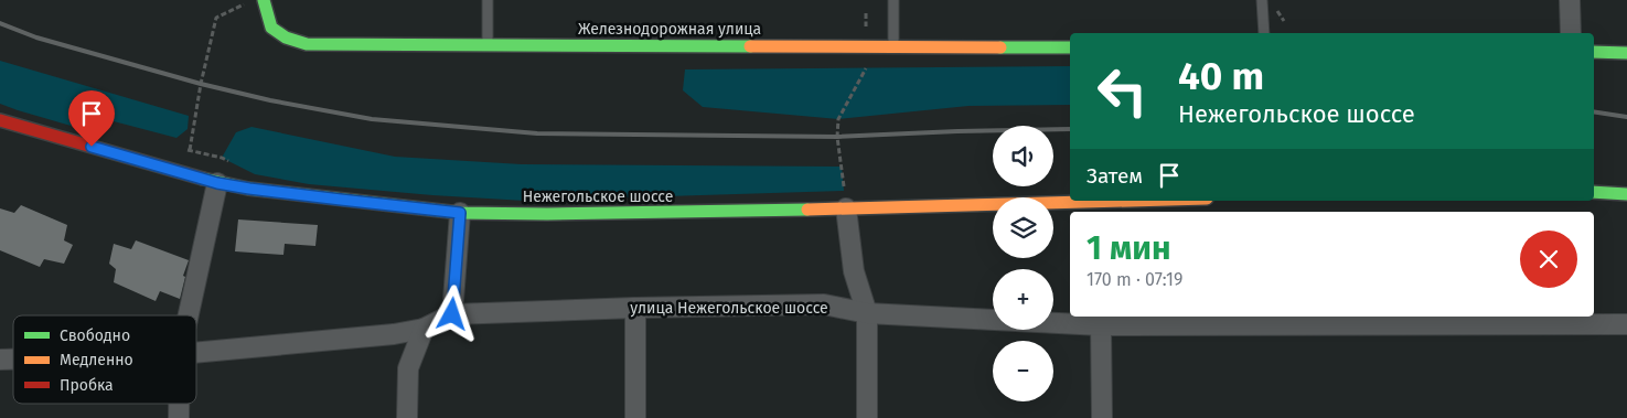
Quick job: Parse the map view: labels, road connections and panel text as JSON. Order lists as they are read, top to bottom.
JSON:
{
  "streets": {
    "street": ["Железнодорожная улица", "Нежегольское шоссе", "улица Нежегольское шоссе"]
  },
  "legend": ["Свободно", "Медленно", "Пробка"],
  "page": {
    "turn": ["40 m", "Нежегольское шоссе"],
    "map_buttons": ["+", "−"],
    "then": "Затем",
    "heading": ["1 мин", "170 m · 07:19"]
  }
}
